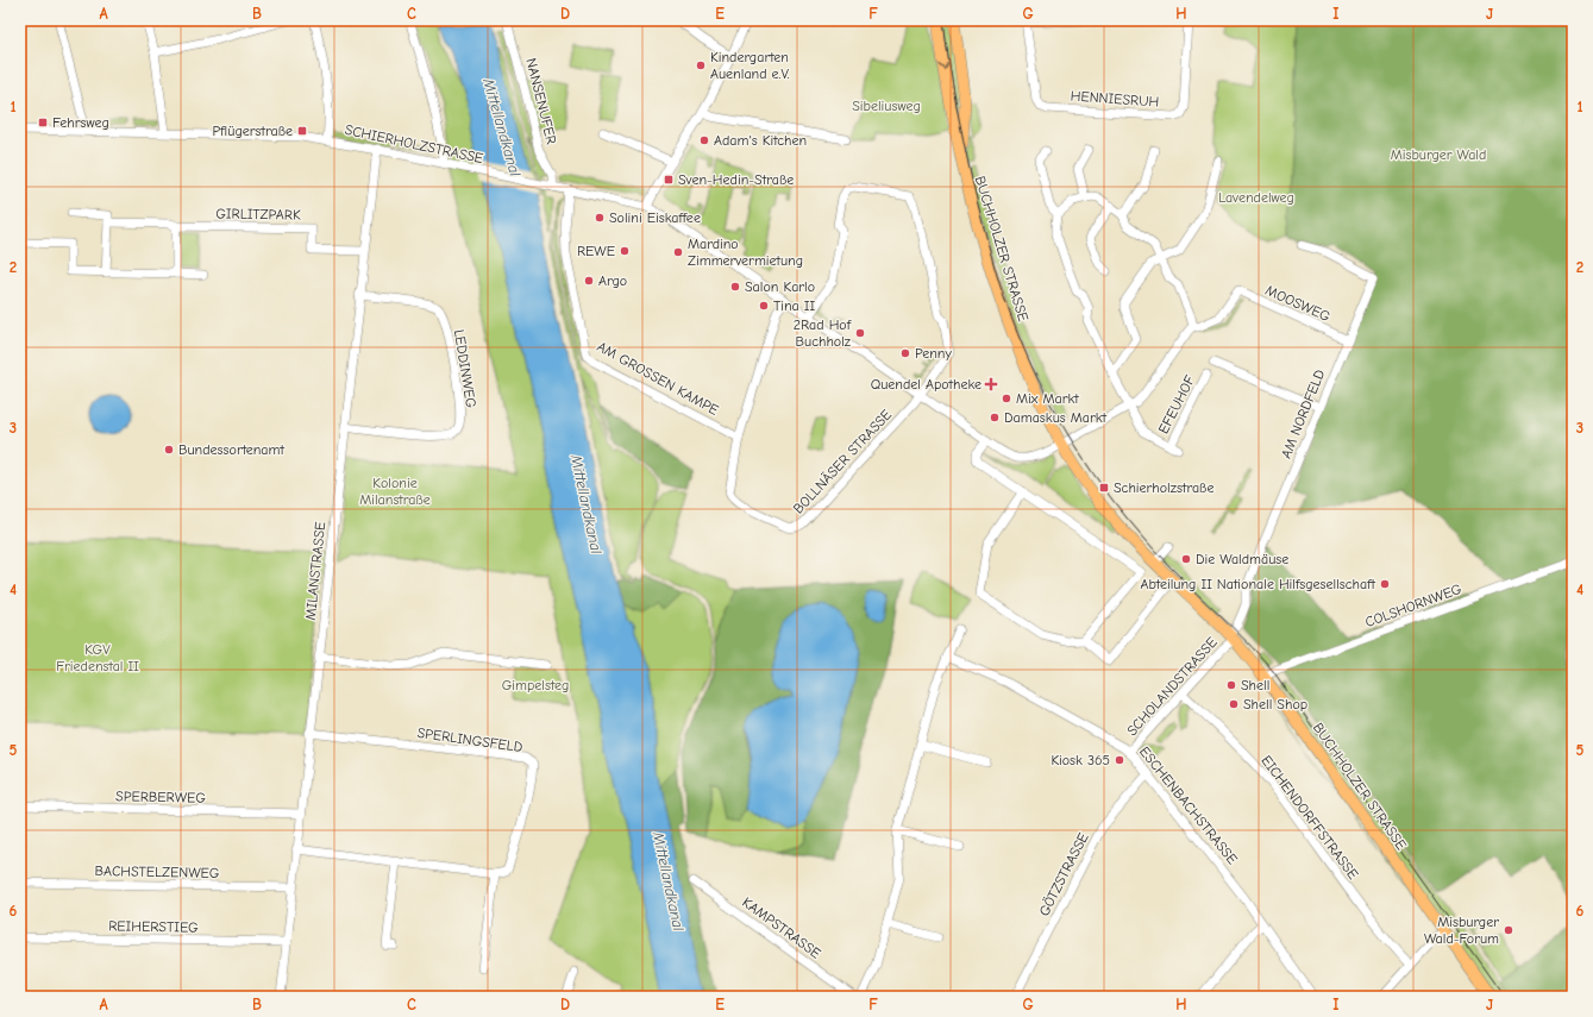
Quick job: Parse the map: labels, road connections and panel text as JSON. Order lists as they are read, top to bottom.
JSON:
{
  "streets": {
    "main road": ["BUCHHOLZER STRASSE"],
    "street": [
      "HENNIESRUH",
      "NANSENUFER",
      "SCHIERHOLZSTRASSE",
      "GIRLITZPARK",
      "MOOSWEG",
      "LEDDINWEG",
      "AM GROSSEN KAMPE",
      "EFEUHOF",
      "AM NORDFELD",
      "BOLLNÄSER STRASSE",
      "MILANSTRASSE",
      "COLSHORNWEG",
      "SCHOLANDSTRASSE",
      "SPERLINGSFELD",
      "SPERBERWEG",
      "ESCHENBACHSTRASSE",
      "EICHENDORFFSTRASSE",
      "BACHSTELZENWEG",
      "GÖTZSTRASSE",
      "REIHERSTIEG",
      "KAMPSTRASSE"
    ]
  },
  "crossings": [
    ["NANSENUFER", "SCHIERHOLZSTRASSE"],
    ["SCHIERHOLZSTRASSE", "BUCHHOLZER STRASSE"],
    ["SCHIERHOLZSTRASSE", "MOOSWEG"],
    ["SCHIERHOLZSTRASSE", "AM GROSSEN KAMPE"],
    ["SCHIERHOLZSTRASSE", "EFEUHOF"],
    ["SCHIERHOLZSTRASSE", "BOLLNÄSER STRASSE"],
    ["SCHIERHOLZSTRASSE", "MILANSTRASSE"],
    ["GIRLITZPARK", "MILANSTRASSE"],
    ["BUCHHOLZER STRASSE", "AM NORDFELD"],
    ["BUCHHOLZER STRASSE", "COLSHORNWEG"],
    ["BUCHHOLZER STRASSE", "SCHOLANDSTRASSE"],
    ["MOOSWEG", "AM NORDFELD"],
    ["LEDDINWEG", "MILANSTRASSE"],
    ["AM GROSSEN KAMPE", "BOLLNÄSER STRASSE"],
    ["AM NORDFELD", "SCHOLANDSTRASSE"],
    ["MILANSTRASSE", "SPERLINGSFELD"],
    ["MILANSTRASSE", "SPERBERWEG"],
    ["MILANSTRASSE", "BACHSTELZENWEG"],
    ["MILANSTRASSE", "REIHERSTIEG"],
    ["SCHOLANDSTRASSE", "ESCHENBACHSTRASSE"],
    ["SCHOLANDSTRASSE", "EICHENDORFFSTRASSE"],
    ["ESCHENBACHSTRASSE", "GÖTZSTRASSE"]
  ],
  "water": ["Mittellandkanal"],
  "parks": [
    "Sibeliusweg",
    "Misburger Wald",
    "Lavendelweg",
    "Kolonie Milanstraße",
    "KGV Friedenstal II",
    "Gimpelsteg"
  ],
  "places": {
    "other": [
      "Kindergarten Auenland e.V.",
      "Adam's Kitchen",
      "Solini Eiskaffee",
      "REWE",
      "Mardino Zimmervermietung",
      "Argo",
      "Salon Karlo",
      "Tina II",
      "2Rad Hof Buchholz",
      "Penny",
      "Mix Markt",
      "Damaskus Markt",
      "Bundessortenamt",
      "Die Waldmäuse",
      "Abteilung II Nationale Hilfsgesellschaft",
      "Shell",
      "Shell Shop",
      "Kiosk 365",
      "Misburger Wald-Forum"
    ],
    "transit": [
      "Fehrsweg",
      "Pflügerstraße",
      "Sven-Hedin-Straße",
      "Schierholzstraße"
    ],
    "health": ["Quendel Apotheke"]
  },
  "grid": {
    "columns": [
      "A",
      "B",
      "C",
      "D",
      "E",
      "F",
      "G",
      "H",
      "I",
      "J"
    ],
    "rows": [
      "1",
      "2",
      "3",
      "4",
      "5",
      "6"
    ]
  }
}
